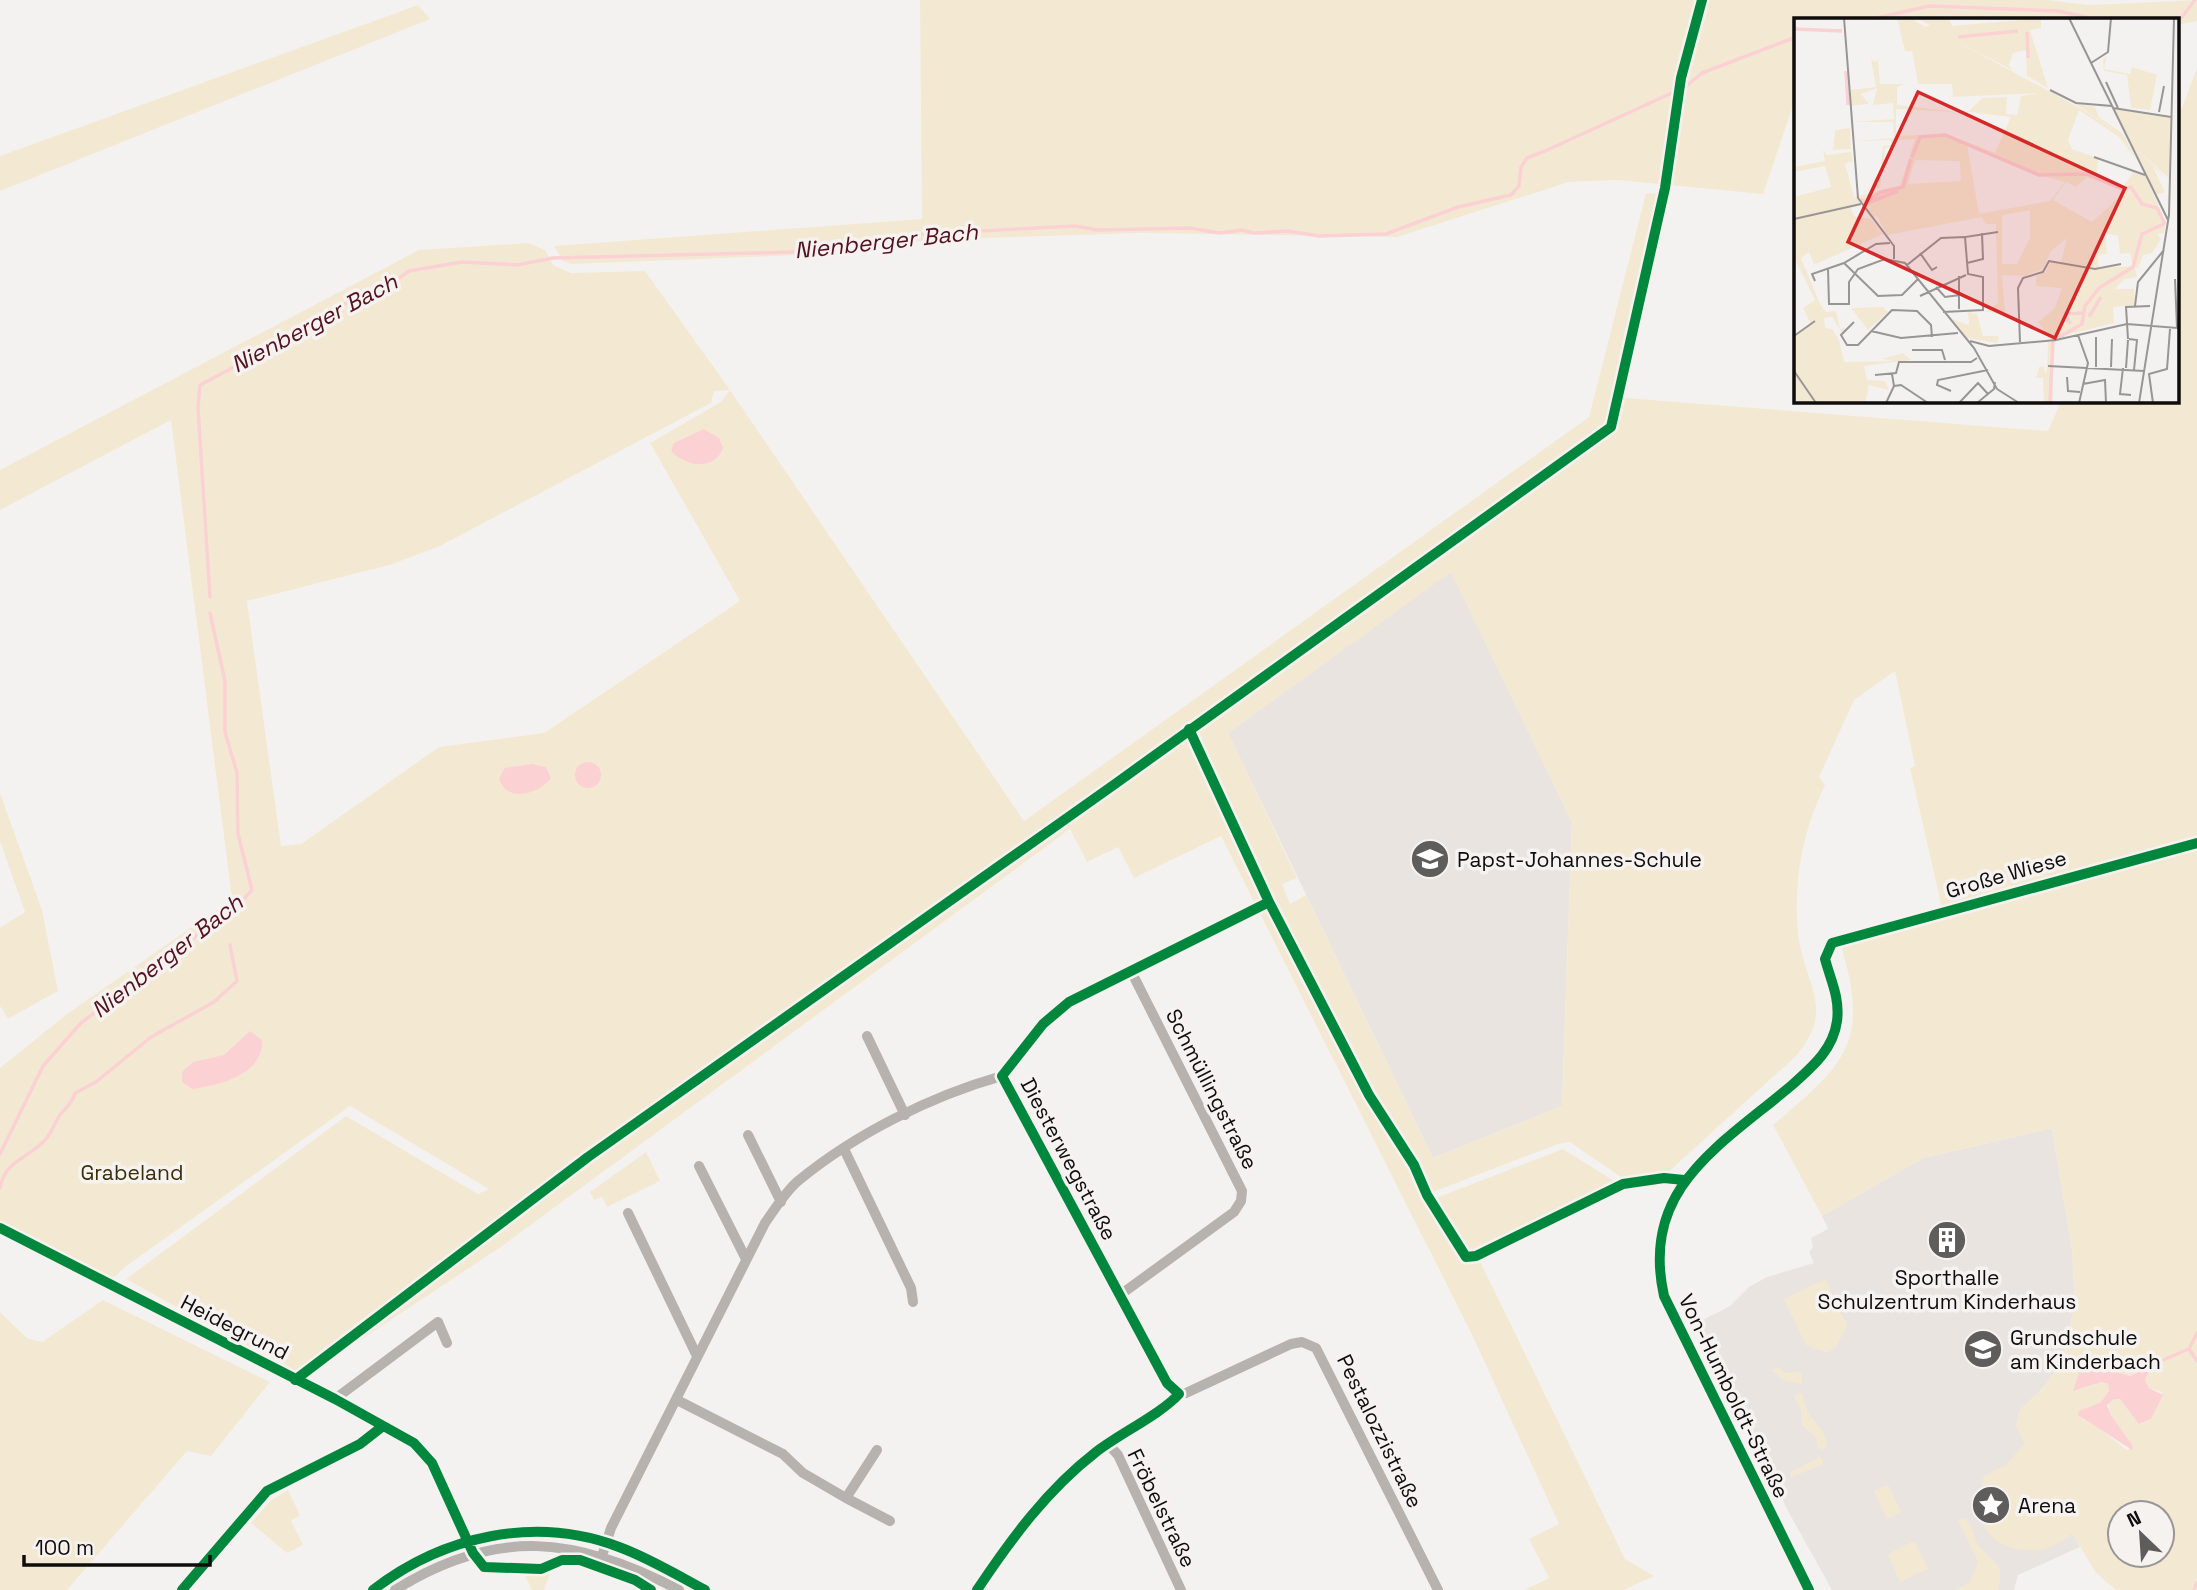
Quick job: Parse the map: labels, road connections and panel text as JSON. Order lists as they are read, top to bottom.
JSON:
{
  "streets": {
    "street": [
      "Große Wiese",
      "Schmüllingstraße",
      "Diesterwegstraße",
      "Heidegrund",
      "Von-Humboldt-Straße",
      "Pestalozzistraße",
      "Fröbelstraße"
    ]
  },
  "crossings": [
    ["Große Wiese", "Von-Humboldt-Straße"],
    ["Schmüllingstraße", "Diesterwegstraße"],
    ["Diesterwegstraße", "Pestalozzistraße"]
  ],
  "water": ["Nienberger Bach"],
  "parks": ["Grabeland"],
  "places": {
    "school or university": ["Papst-Johannes-Schule", "Grundschule am Kinderbach"],
    "building": ["Sporthalle Schulzentrum Kinderhaus"],
    "place": ["Arena"]
  },
  "scale_bar": "100 m",
  "north": "top left"
}
